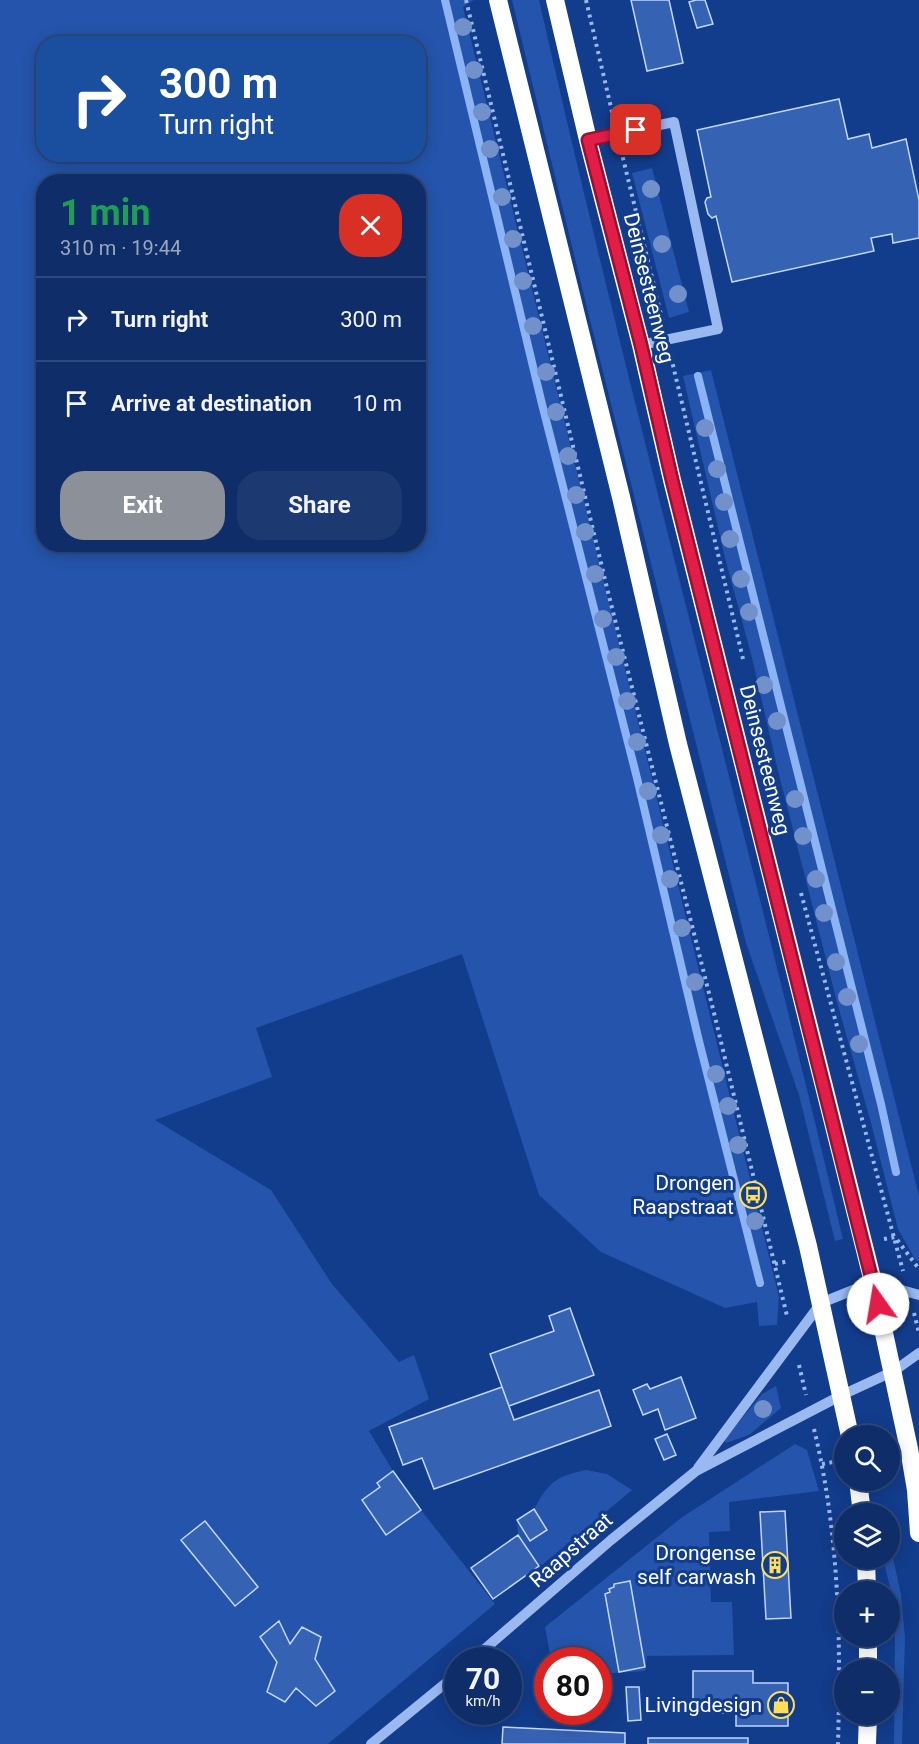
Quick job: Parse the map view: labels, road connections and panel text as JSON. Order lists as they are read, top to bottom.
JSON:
{
  "streets": {
    "highway": ["Deinsesteenweg"],
    "street": ["Raapstraat"]
  },
  "crossings": [
    ["Deinsesteenweg", "Raapstraat"]
  ],
  "places": {
    "bus stop": ["Drongen Raapstraat"],
    "building": ["Drongense self carwash"],
    "shop": ["Livingdesign"]
  },
  "page": {
    "turn": ["300 m", "Turn right"],
    "heading": ["1 min", "310 m · 19:44"],
    "list": [
      {
        "name": "Turn right",
        "value": "300 m"
      },
      {
        "name": "Arrive at destination",
        "value": "10 m"
      }
    ],
    "buttons": ["Exit", "Share"],
    "map_buttons": ["+", "−"],
    "speed": "70 km/h",
    "limit": "80"
  }
}
